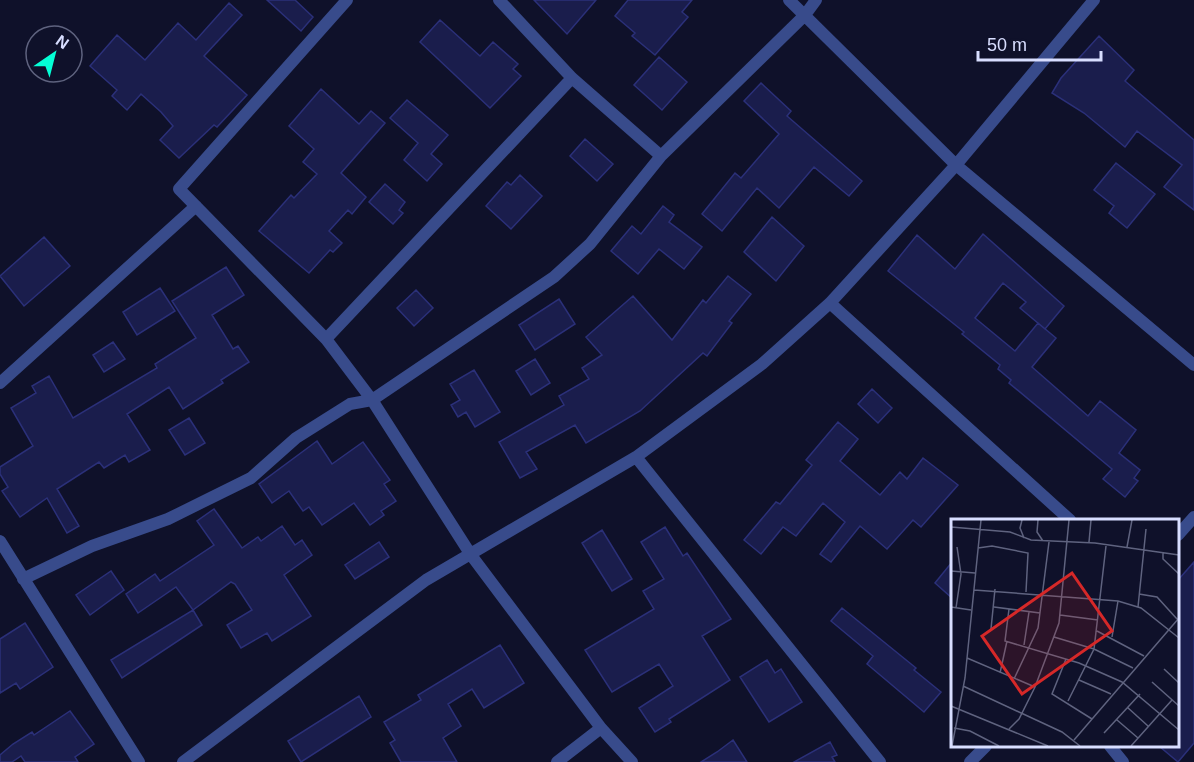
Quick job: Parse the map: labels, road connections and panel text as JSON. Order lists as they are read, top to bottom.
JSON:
{
  "scale_bar": "50 m",
  "north": "top right"
}
